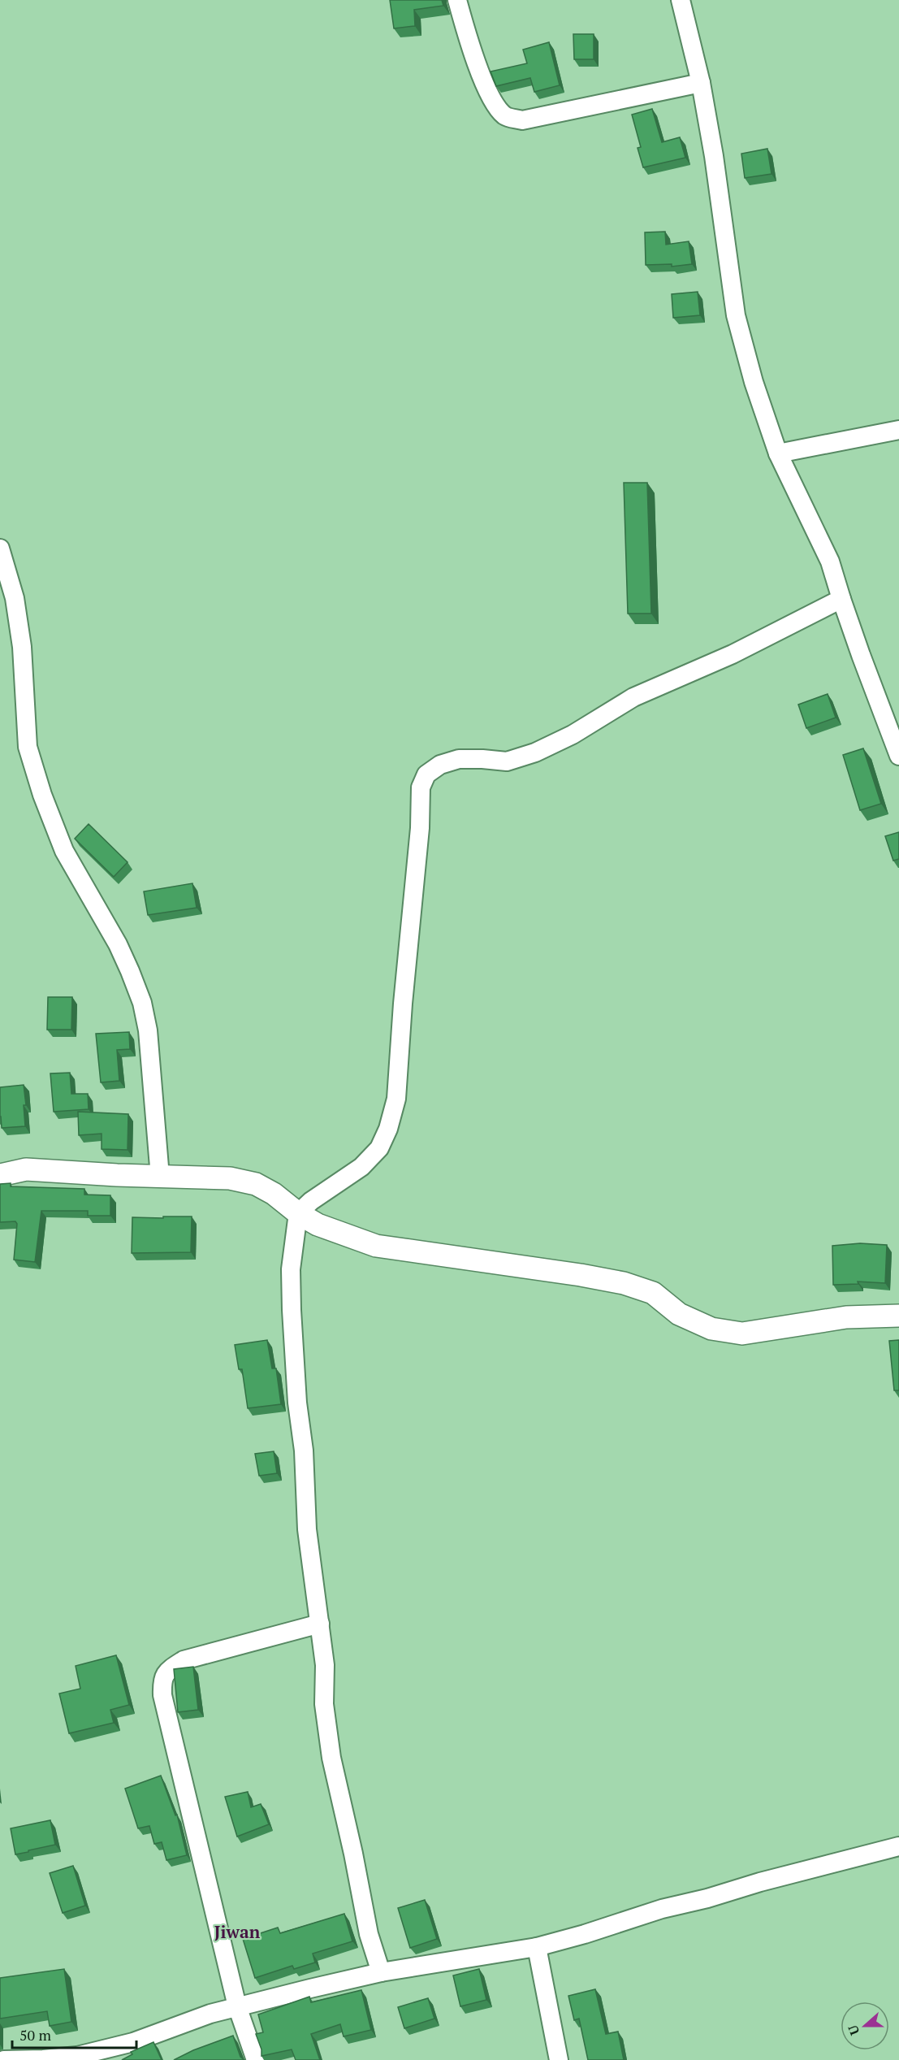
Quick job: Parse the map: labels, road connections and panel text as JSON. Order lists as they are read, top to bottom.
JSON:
{
  "districts": ["Jiwan"],
  "scale_bar": "50 m",
  "north": "left"
}
